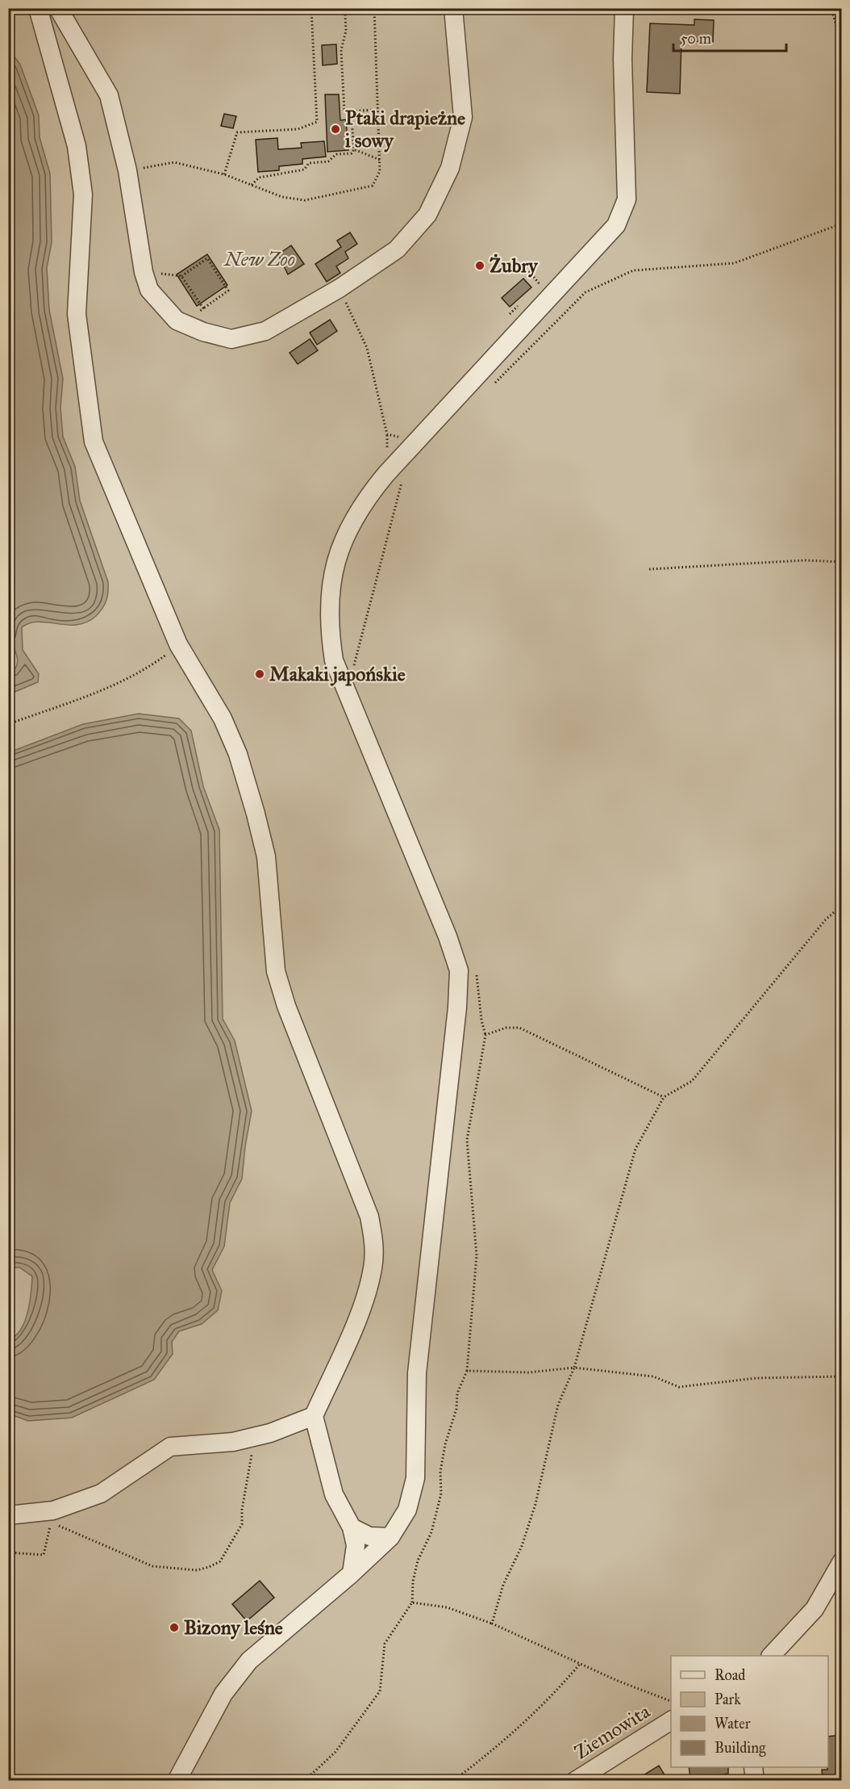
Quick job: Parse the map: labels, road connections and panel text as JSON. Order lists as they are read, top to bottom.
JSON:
{
  "streets": {
    "street": ["Ziemowita"]
  },
  "parks": ["New Zoo"],
  "places": [
    "Ptaki drapieżne i sowy",
    "Żubry",
    "Makaki japońskie",
    "Bizony leśne"
  ],
  "legend": [
    "Road",
    "Park",
    "Water",
    "Building"
  ],
  "scale_bar": "50 m"
}
